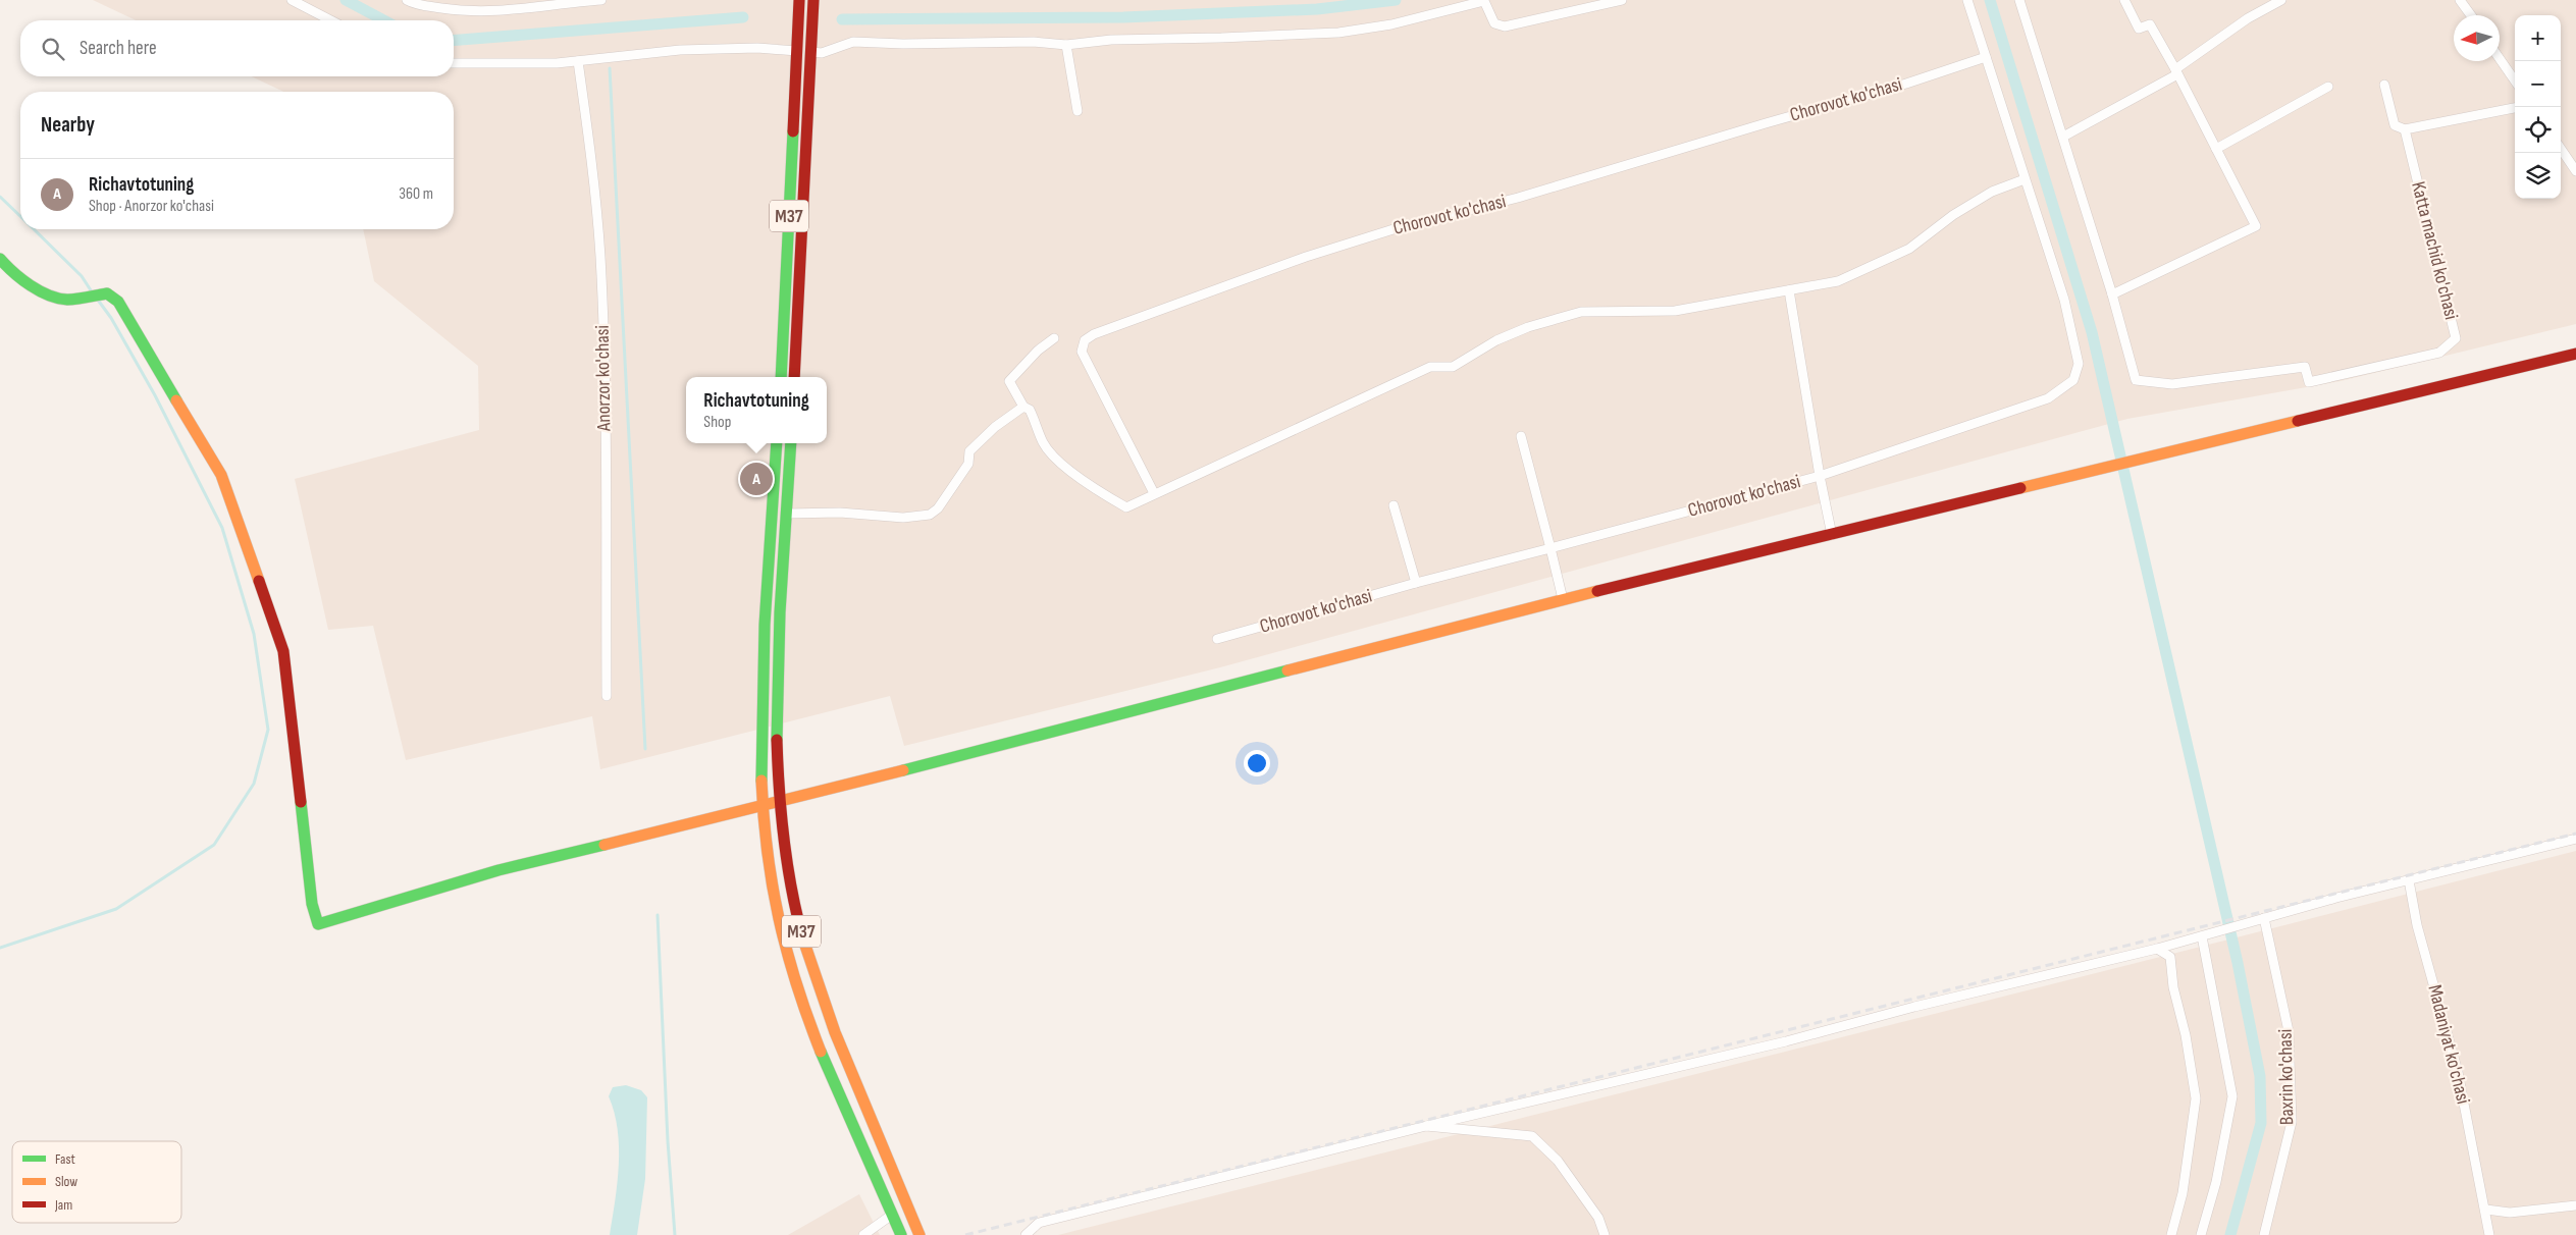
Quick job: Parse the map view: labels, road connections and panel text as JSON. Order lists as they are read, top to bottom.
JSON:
{
  "streets": {
    "main road": ["M37"],
    "street": [
      "Chorovot ko'chasi",
      "Katta machid ko'chasi",
      "Anorzor ko'chasi",
      "Madaniyat ko'chasi",
      "Baxrin ko'chasi"
    ]
  },
  "legend": ["Fast", "Slow", "Jam"],
  "north": "left",
  "page": {
    "map_buttons": ["+", "−"],
    "search": "Search here",
    "heading": "Nearby",
    "list": [
      {
        "mark": "A",
        "name": "Richavtotuning",
        "note": "Shop · Anorzor ko'chasi",
        "value": "360 m"
      }
    ],
    "popup": ["Richavtotuning", "Shop"],
    "pins": "A"
  }
}
